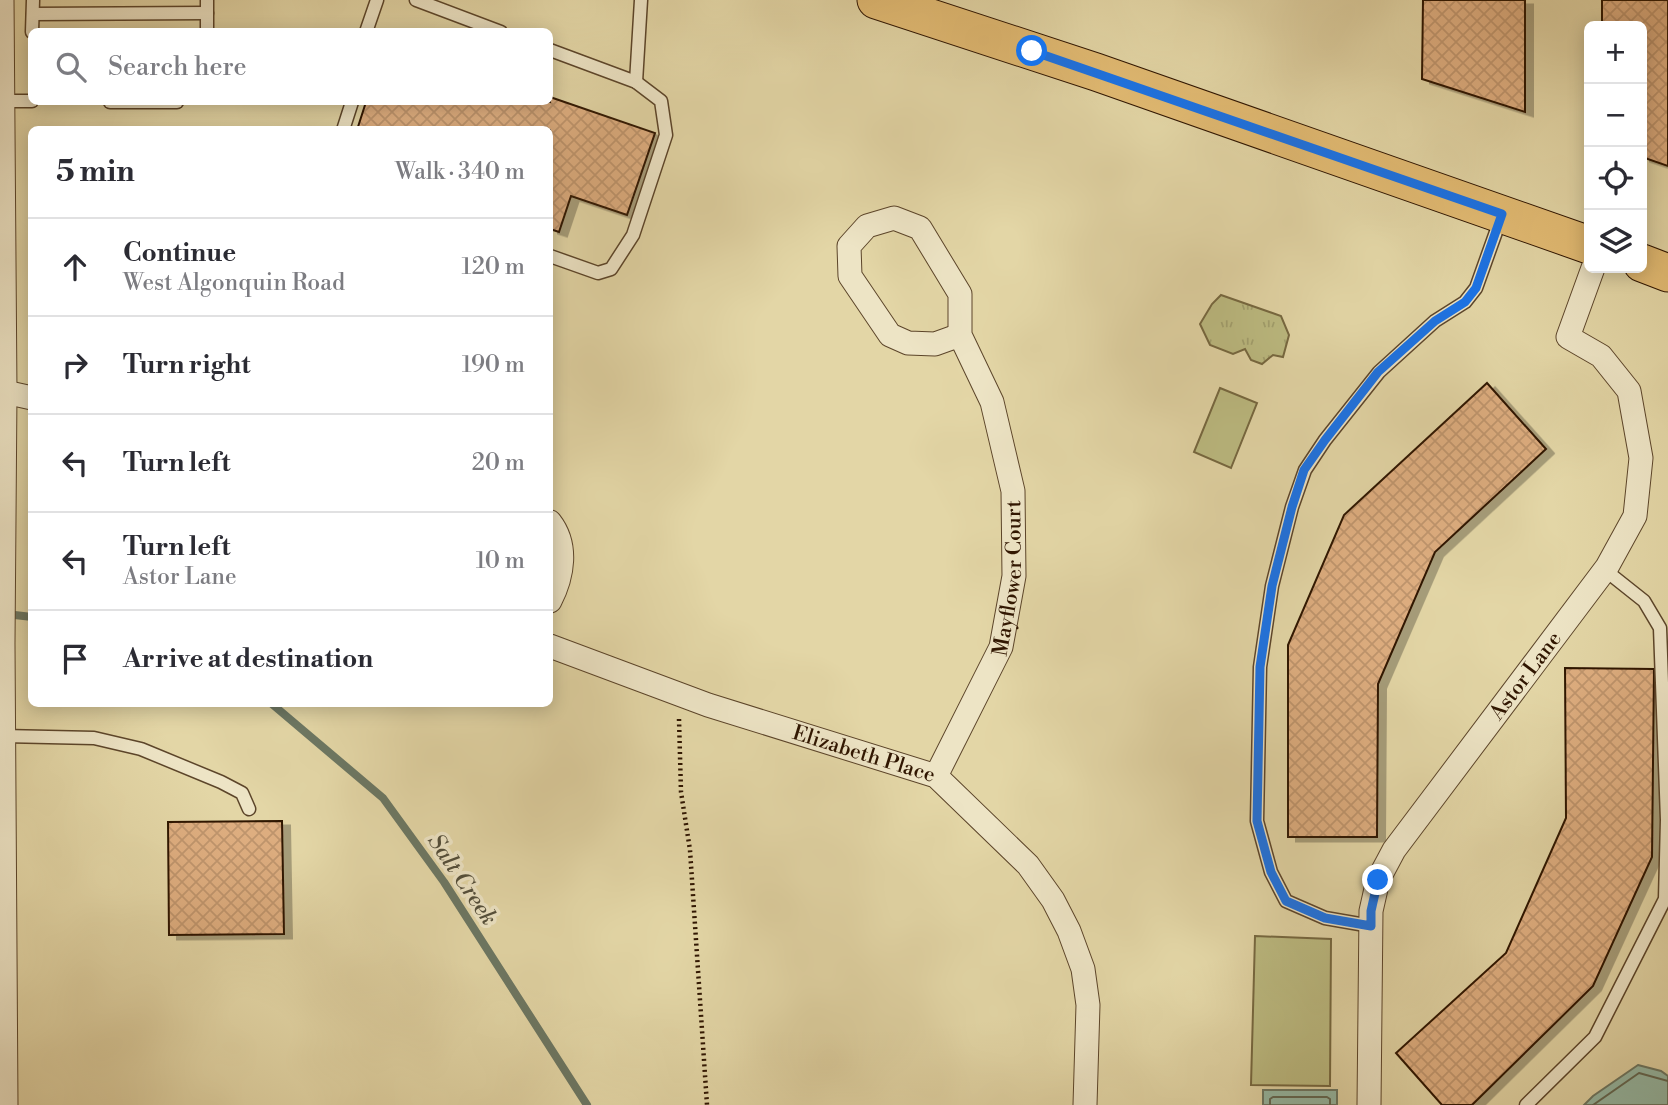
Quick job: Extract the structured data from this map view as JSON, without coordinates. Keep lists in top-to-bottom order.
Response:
{
  "streets": {
    "street": ["Mayflower Court", "Astor Lane", "Elizabeth Place"]
  },
  "crossings": [
    ["Mayflower Court", "Elizabeth Place"]
  ],
  "water": ["Salt Creek"],
  "page": {
    "map_buttons": ["+", "−"],
    "search": "Search here",
    "heading": ["5 min", "Walk · 340 m"],
    "list": [
      ["Continue", "West Algonquin Road", "120 m"],
      ["Turn right", "190 m"],
      ["Turn left", "20 m"],
      ["Turn left", "Astor Lane", "10 m"],
      "Arrive at destination"
    ]
  }
}
